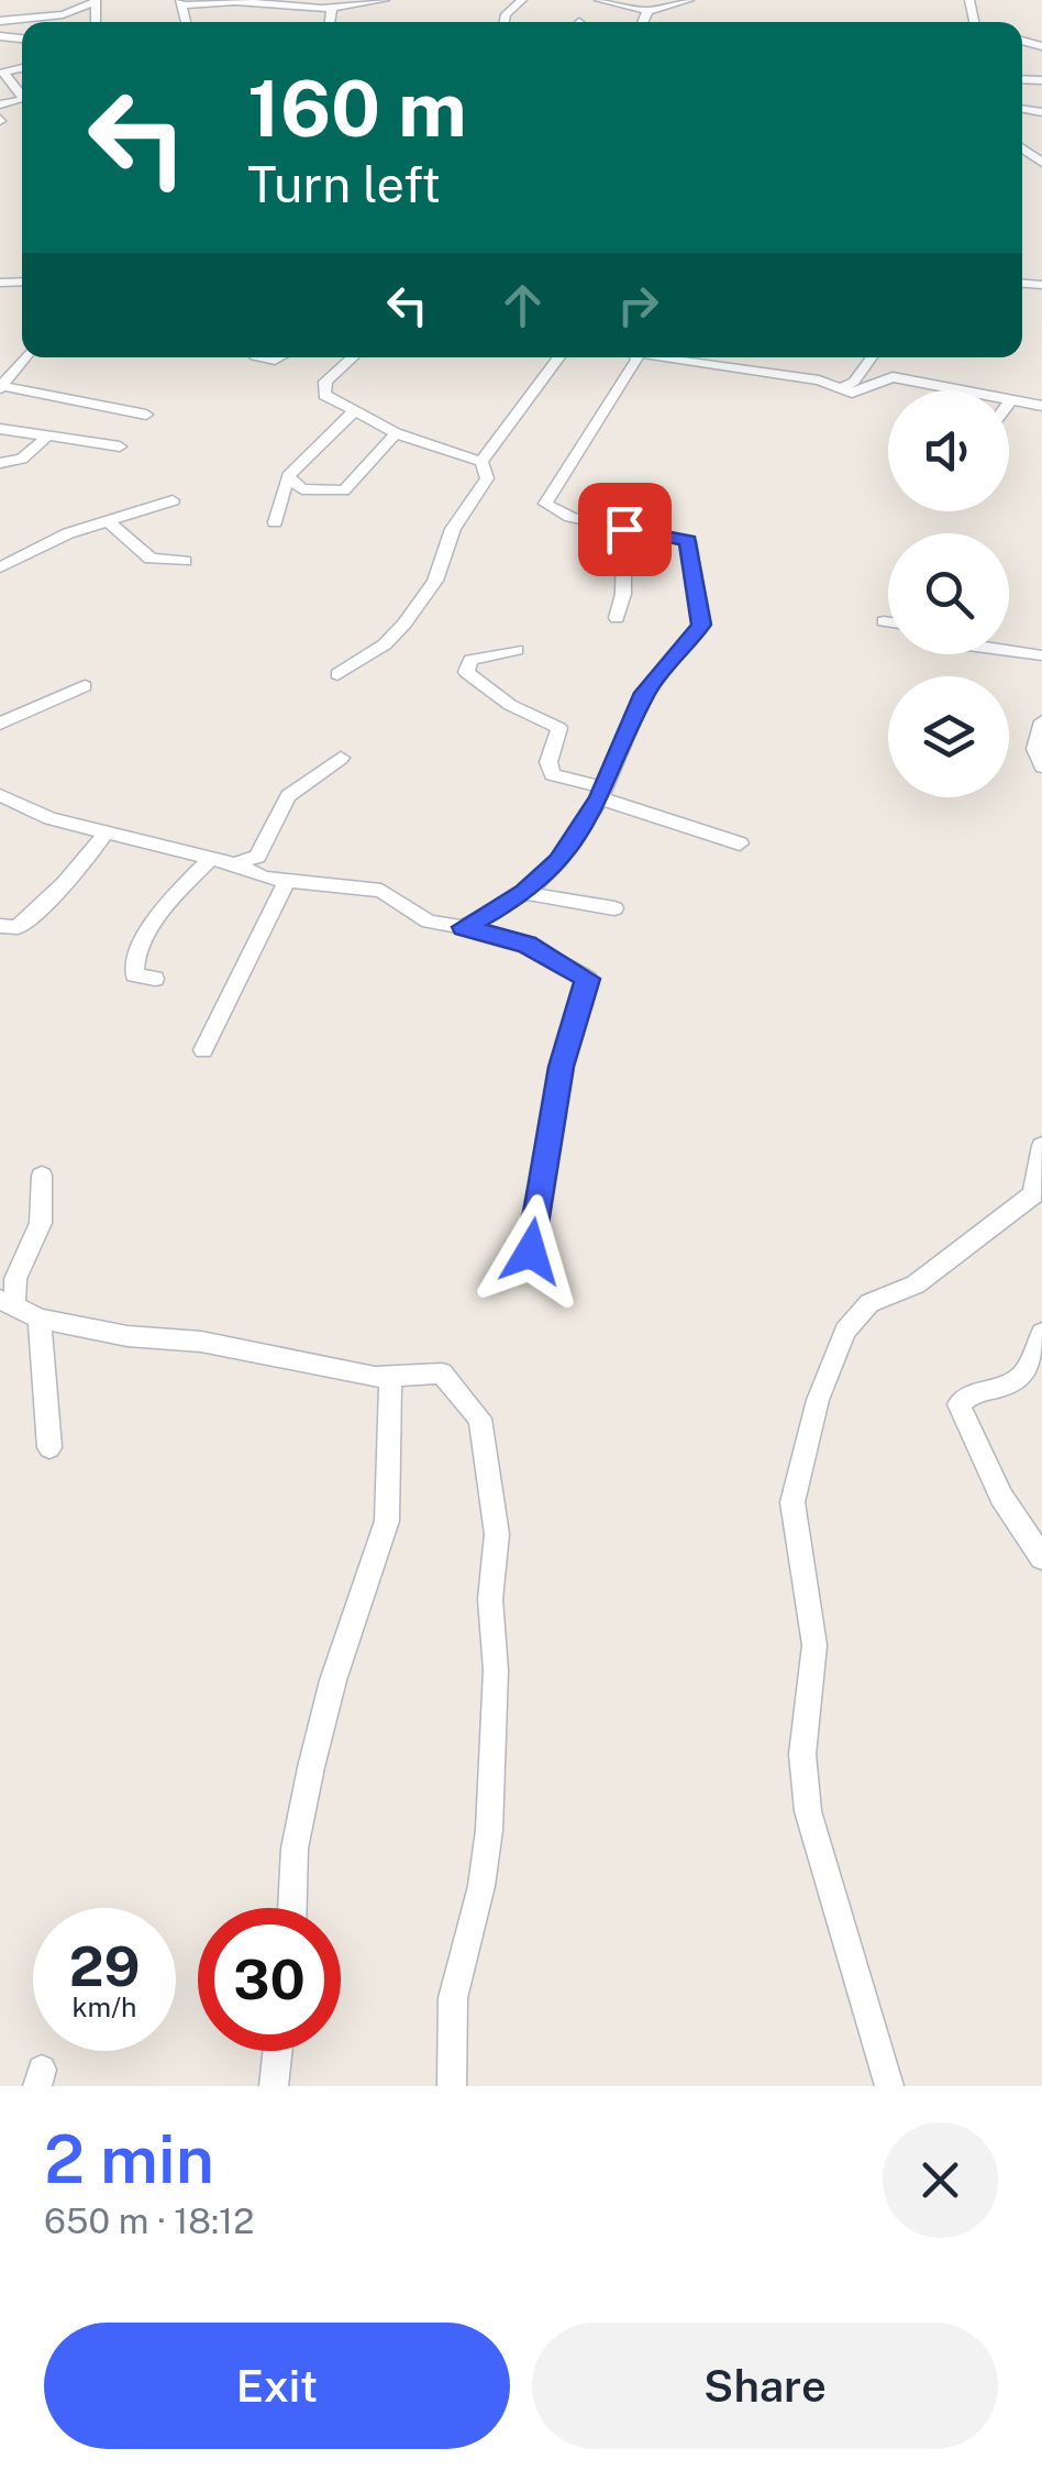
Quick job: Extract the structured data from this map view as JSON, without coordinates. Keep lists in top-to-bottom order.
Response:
{
  "page": {
    "turn": ["160 m", "Turn left"],
    "speed": "29 km/h",
    "limit": "30",
    "heading": ["2 min", "650 m · 18:12"],
    "buttons": ["Exit", "Share"]
  }
}
